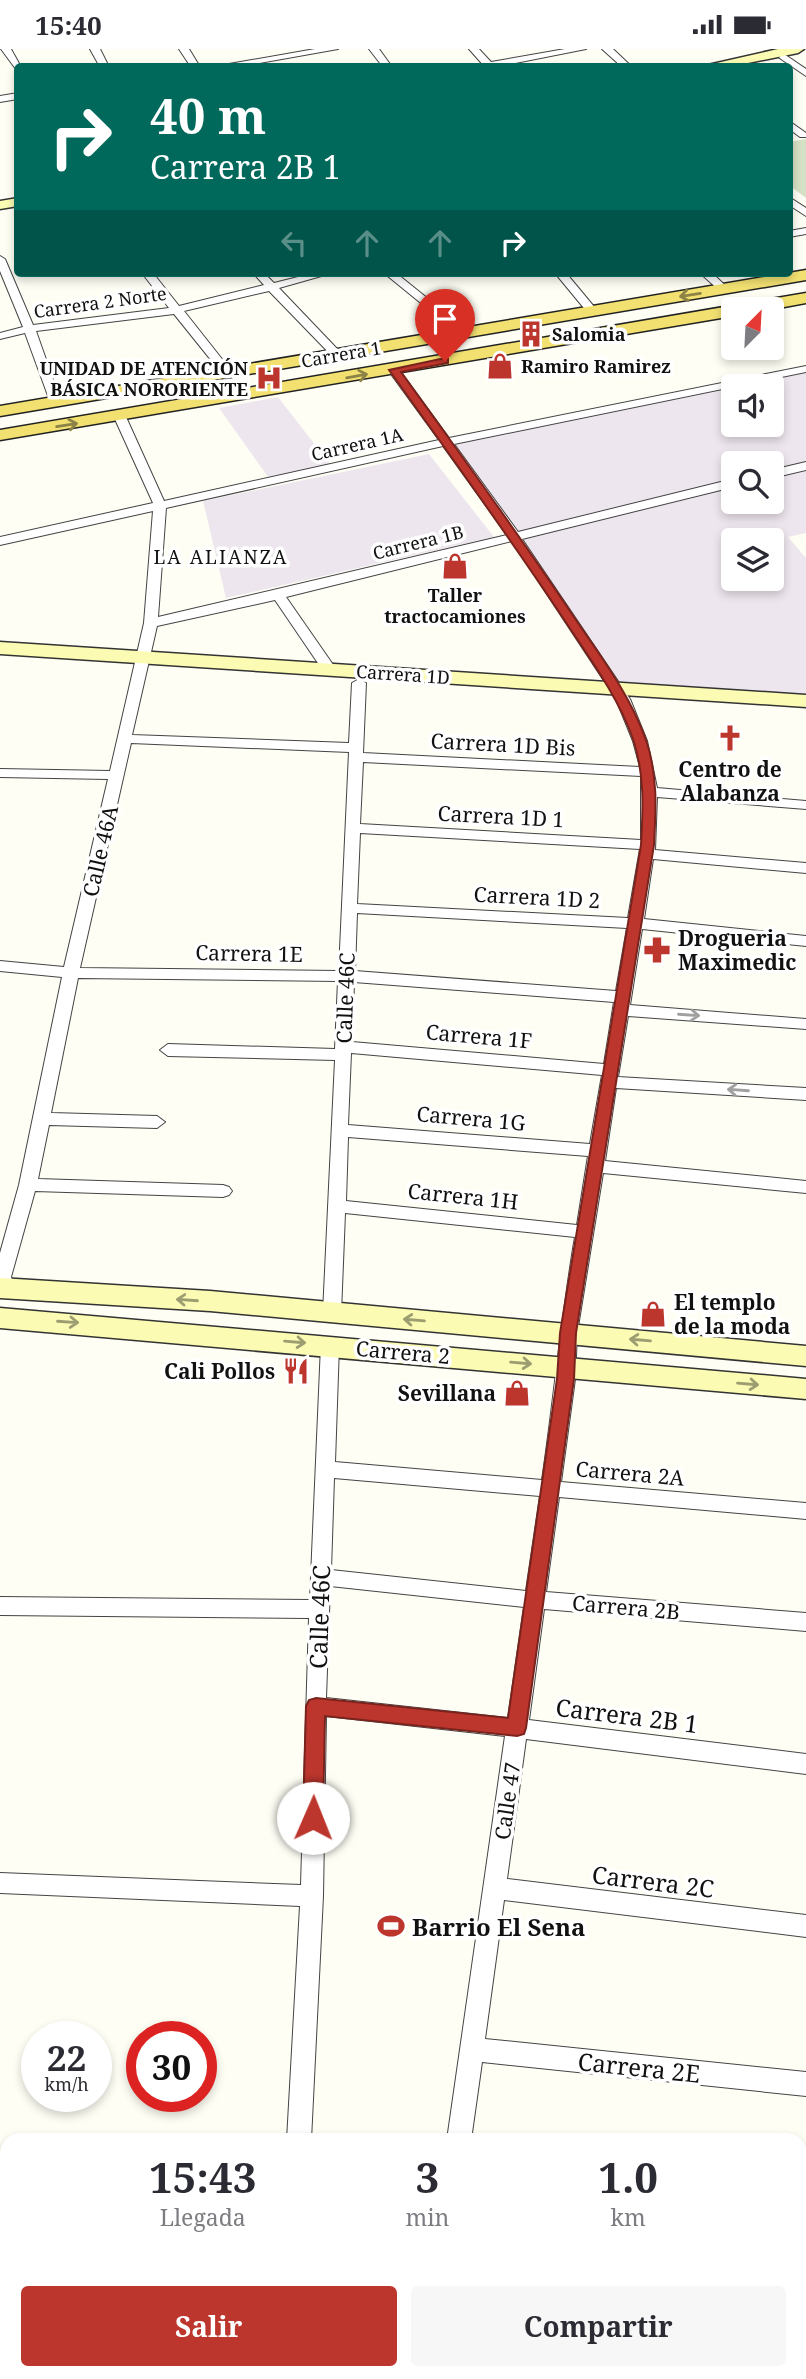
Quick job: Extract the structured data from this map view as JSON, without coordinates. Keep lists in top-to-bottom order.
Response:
{
  "streets": {
    "main road": ["Carrera 1"],
    "street": [
      "Carrera 2 Norte",
      "Carrera 1A",
      "Carrera 1B",
      "Carrera 1D",
      "Carrera 1D Bis",
      "Carrera 1D 1",
      "Calle 46A",
      "Carrera 1D 2",
      "Carrera 1E",
      "Calle 46C",
      "Carrera 1F",
      "Carrera 1G",
      "Carrera 1H",
      "Carrera 2",
      "Carrera 2A",
      "Carrera 2B",
      "Carrera 2B 1",
      "Calle 47",
      "Carrera 2C",
      "Carrera 2E"
    ]
  },
  "crossings": [
    ["Carrera 1", "Calle 46A"],
    ["Carrera 1", "Calle 47"],
    ["Carrera 1A", "Calle 46A"],
    ["Carrera 1A", "Calle 47"],
    ["Carrera 1B", "Calle 46A"],
    ["Carrera 1B", "Calle 47"],
    ["Carrera 1D", "Calle 46A"],
    ["Carrera 1D", "Calle 46C"],
    ["Carrera 1D", "Calle 47"],
    ["Carrera 1D Bis", "Calle 46A"],
    ["Carrera 1D Bis", "Calle 46C"],
    ["Carrera 1D Bis", "Calle 47"],
    ["Carrera 1D 1", "Calle 46C"],
    ["Carrera 1D 1", "Calle 47"],
    ["Calle 46A", "Carrera 1E"],
    ["Calle 46A", "Carrera 2"],
    ["Carrera 1D 2", "Calle 46C"],
    ["Carrera 1D 2", "Calle 47"],
    ["Carrera 1E", "Calle 46C"],
    ["Carrera 1E", "Calle 47"],
    ["Calle 46C", "Carrera 1F"],
    ["Calle 46C", "Carrera 1G"],
    ["Calle 46C", "Carrera 1H"],
    ["Calle 46C", "Carrera 2"],
    ["Calle 46C", "Carrera 2A"],
    ["Calle 46C", "Carrera 2B"],
    ["Calle 46C", "Carrera 2B 1"],
    ["Carrera 1F", "Calle 47"],
    ["Carrera 1G", "Calle 47"],
    ["Carrera 1H", "Calle 47"],
    ["Carrera 2", "Calle 47"],
    ["Carrera 2A", "Calle 47"],
    ["Carrera 2B", "Calle 47"],
    ["Carrera 2B 1", "Calle 47"],
    ["Calle 47", "Carrera 2C"],
    ["Calle 47", "Carrera 2E"]
  ],
  "districts": ["LA ALIANZA"],
  "places": {
    "building": ["Salomia"],
    "shop": [
      "Ramiro Ramirez",
      "Taller tractocamiones",
      "El templo de la moda",
      "Sevillana"
    ],
    "hospital": ["UNIDAD DE ATENCIÓN BÁSICA NORORIENTE"],
    "church": ["Centro de Alabanza"],
    "pharmacy": ["Drogueria Maximedic"],
    "restaurant": ["Cali Pollos"],
    "sports": ["Barrio El Sena"]
  },
  "north": "top right",
  "page": {
    "status": "15:40",
    "turn": ["40 m", "Carrera 2B 1"],
    "speed": "22 km/h",
    "limit": "30",
    "eta": [
      "15:43",
      "Llegada",
      "3",
      "min",
      "1.0",
      "km"
    ],
    "buttons": ["Salir", "Compartir"]
  }
}
